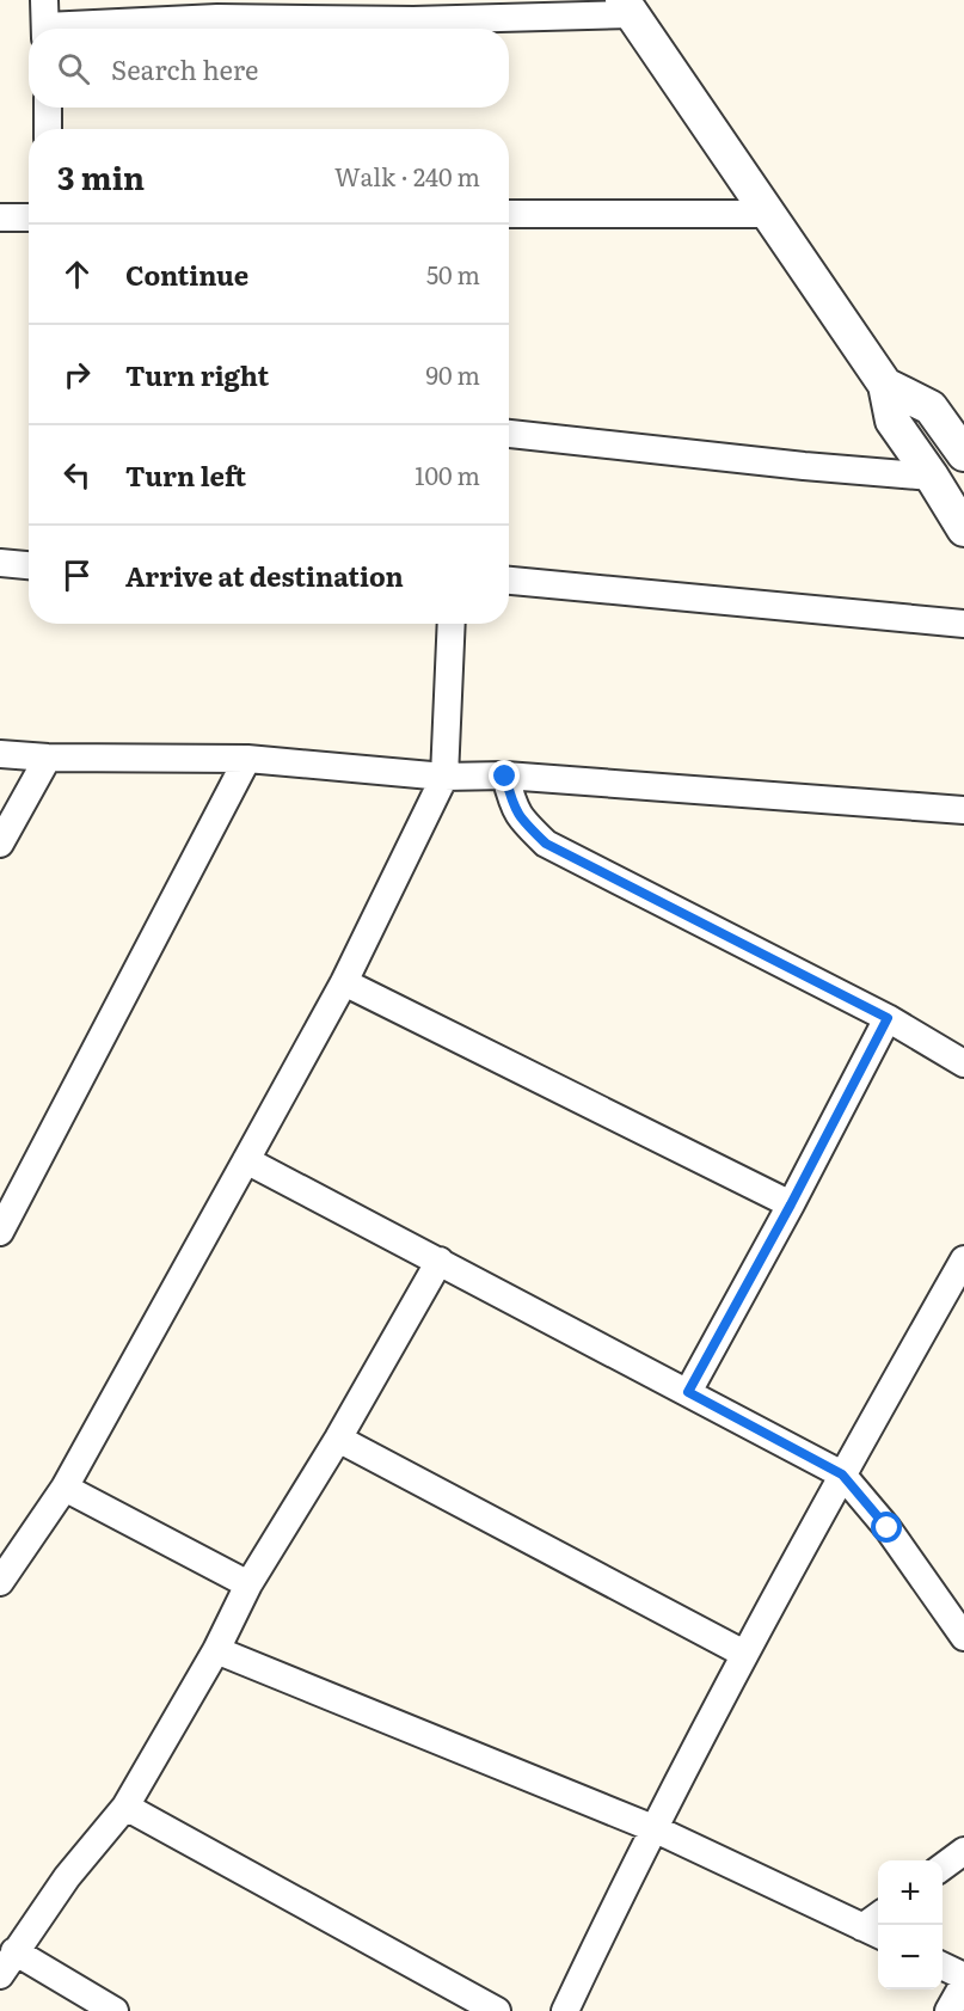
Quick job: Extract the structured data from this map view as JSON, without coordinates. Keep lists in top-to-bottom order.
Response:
{
  "page": {
    "search": "Search here",
    "heading": ["3 min", "Walk · 240 m"],
    "list": [
      ["Continue", "50 m"],
      ["Turn right", "90 m"],
      ["Turn left", "100 m"],
      "Arrive at destination"
    ],
    "map_buttons": ["+", "−"]
  }
}
